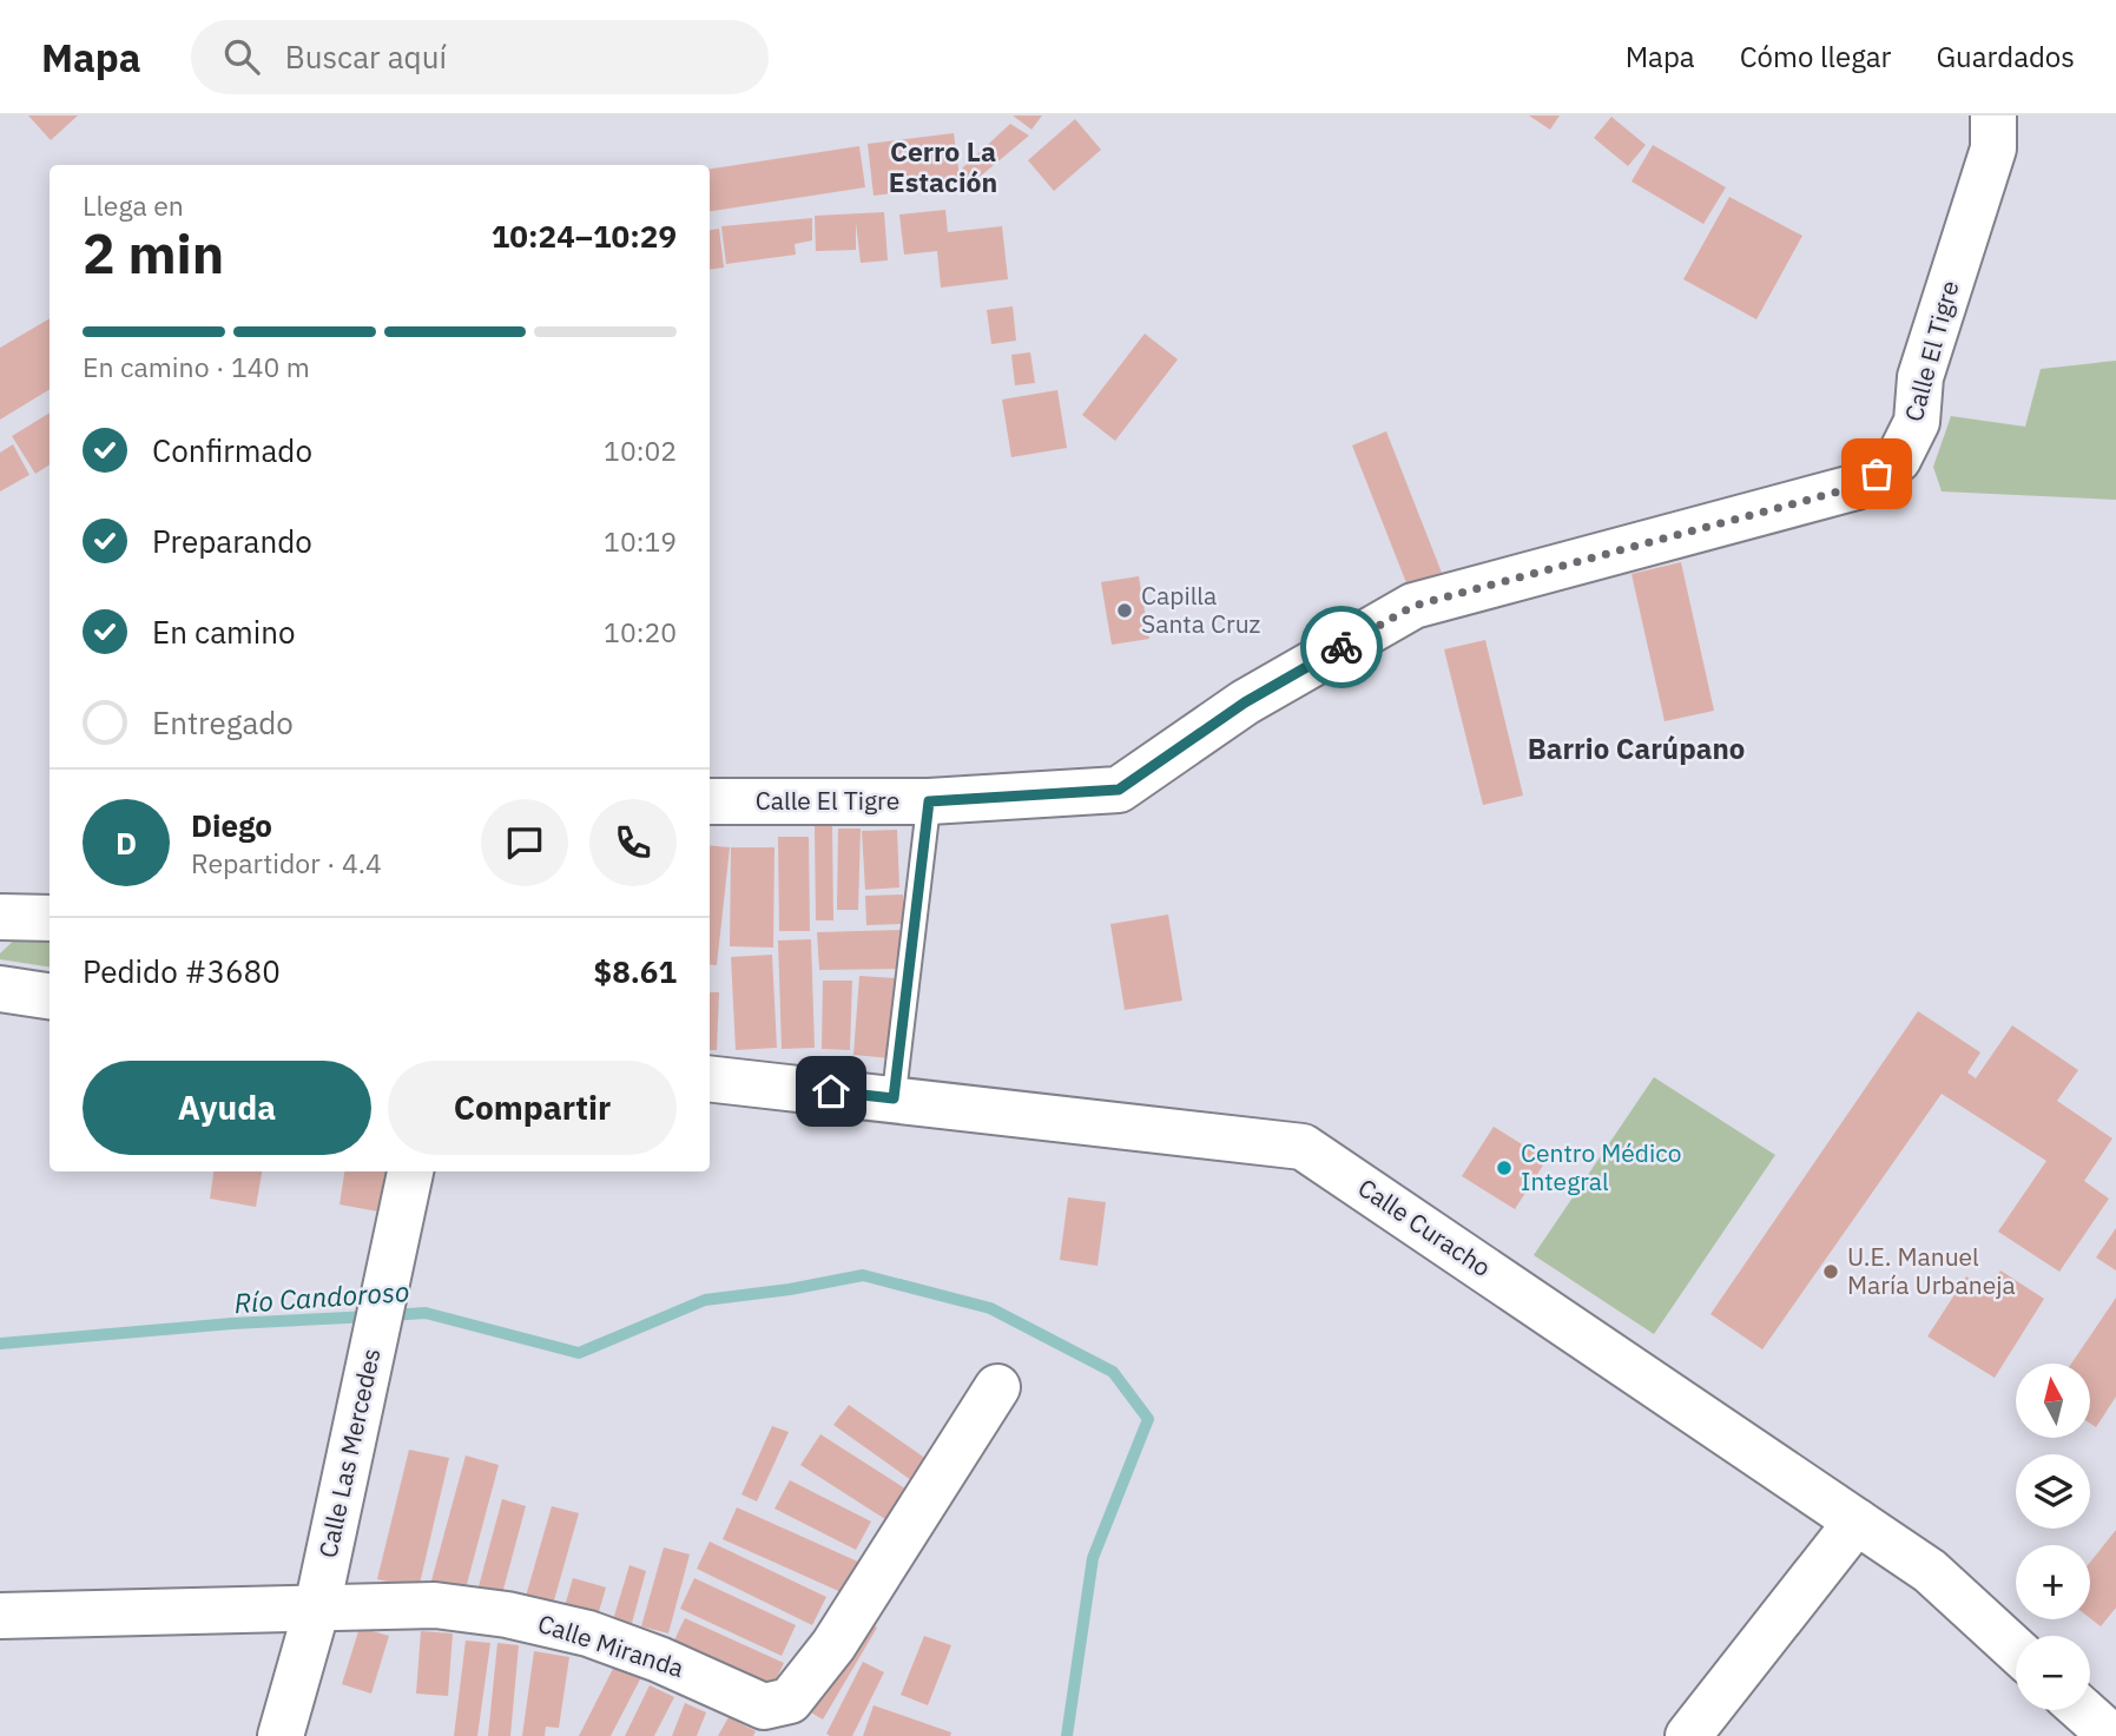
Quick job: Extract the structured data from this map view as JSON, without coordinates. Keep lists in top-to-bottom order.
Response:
{
  "streets": {
    "street": [
      "Calle El Tigre",
      "Calle Curacho",
      "Calle Las Mercedes",
      "Calle Miranda"
    ]
  },
  "crossings": [
    ["Calle Las Mercedes", "Calle Miranda"]
  ],
  "districts": ["Cerro La Estación", "Barrio Carúpano"],
  "water": ["Río Candoroso"],
  "places": ["Capilla Santa Cruz", "Centro Médico Integral", "U.E. Manuel María Urbaneja"],
  "north": "top",
  "page": {
    "header": "Mapa",
    "search": "Buscar aquí",
    "nav": ["Mapa", "Cómo llegar", "Guardados"],
    "heading": ["2 min", "Llega en", "10:24–10:29"],
    "panel": [
      "Diego",
      "Repartidor · 4.4",
      "Pedido #3680",
      "$8.61"
    ],
    "bar": "En camino · 140 m",
    "list": [
      ["Confirmado", "10:02"],
      ["Preparando", "10:19"],
      ["En camino", "10:20"],
      "Entregado"
    ],
    "round": "D",
    "buttons": ["Ayuda", "Compartir"],
    "map_buttons": ["+", "−"]
  }
}
